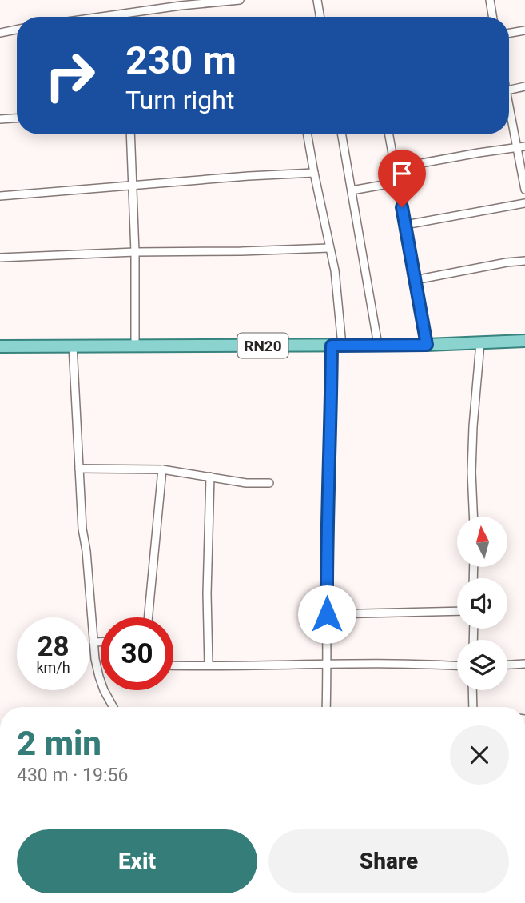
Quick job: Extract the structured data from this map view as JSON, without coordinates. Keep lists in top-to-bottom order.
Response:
{
  "streets": {
    "main road": ["RN20"]
  },
  "north": "top",
  "page": {
    "turn": ["230 m", "Turn right"],
    "speed": "28 km/h",
    "limit": "30",
    "heading": ["2 min", "430 m · 19:56"],
    "buttons": ["Exit", "Share"]
  }
}
